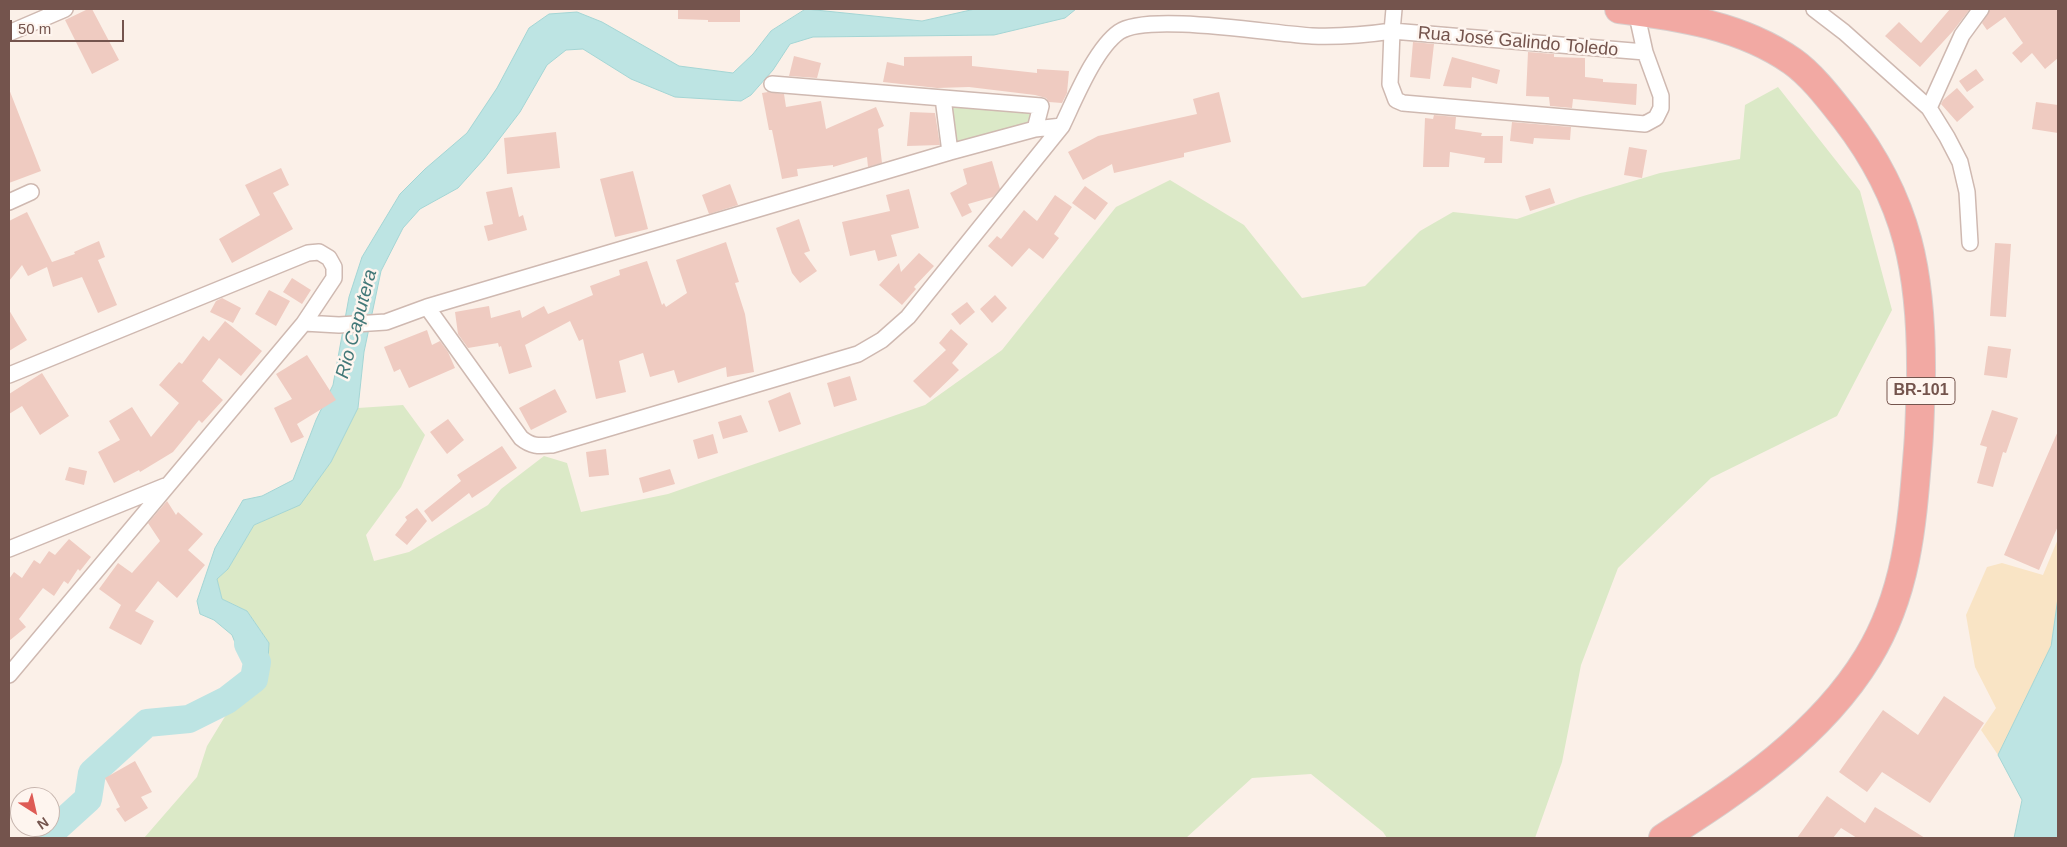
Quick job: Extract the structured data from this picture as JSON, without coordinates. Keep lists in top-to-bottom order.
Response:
{
  "streets": {
    "highway": ["BR-101"],
    "street": ["Rua José Galindo Toledo"]
  },
  "water": ["Rio Caputera"],
  "scale_bar": "50 m",
  "north": "bottom right"
}
